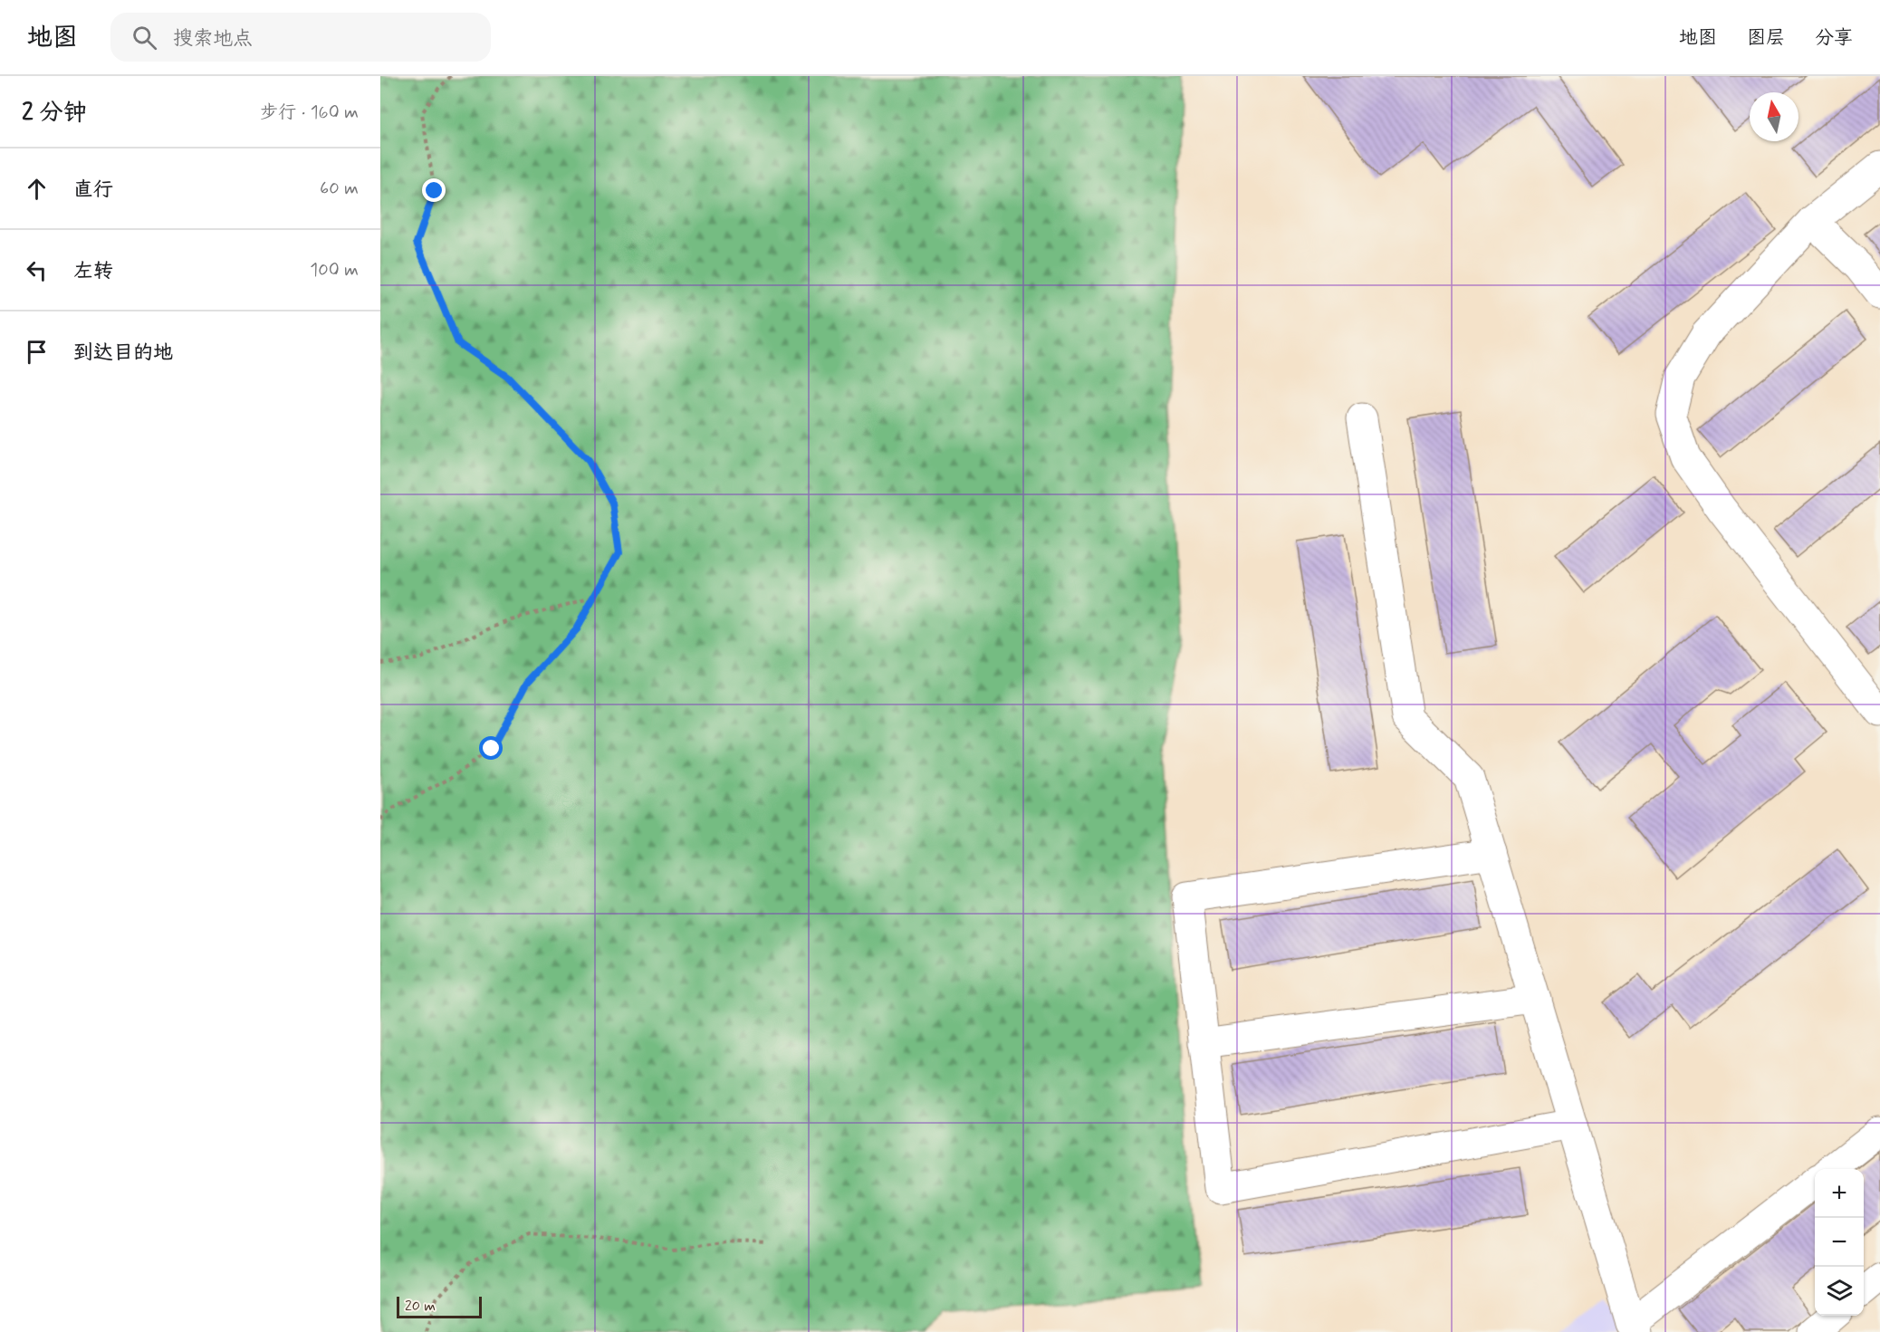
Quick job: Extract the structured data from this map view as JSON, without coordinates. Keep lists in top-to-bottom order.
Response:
{
  "scale_bar": "20 m",
  "north": "top",
  "page": {
    "header": "地图",
    "search": "搜索地点",
    "nav": ["地图", "图层", "分享"],
    "heading": ["2 分钟", "步行 · 160 m"],
    "list": [
      ["直行", "60 m"],
      ["左转", "100 m"],
      "到达目的地"
    ],
    "map_buttons": ["+", "−"],
    "scale": "20 m"
  }
}
